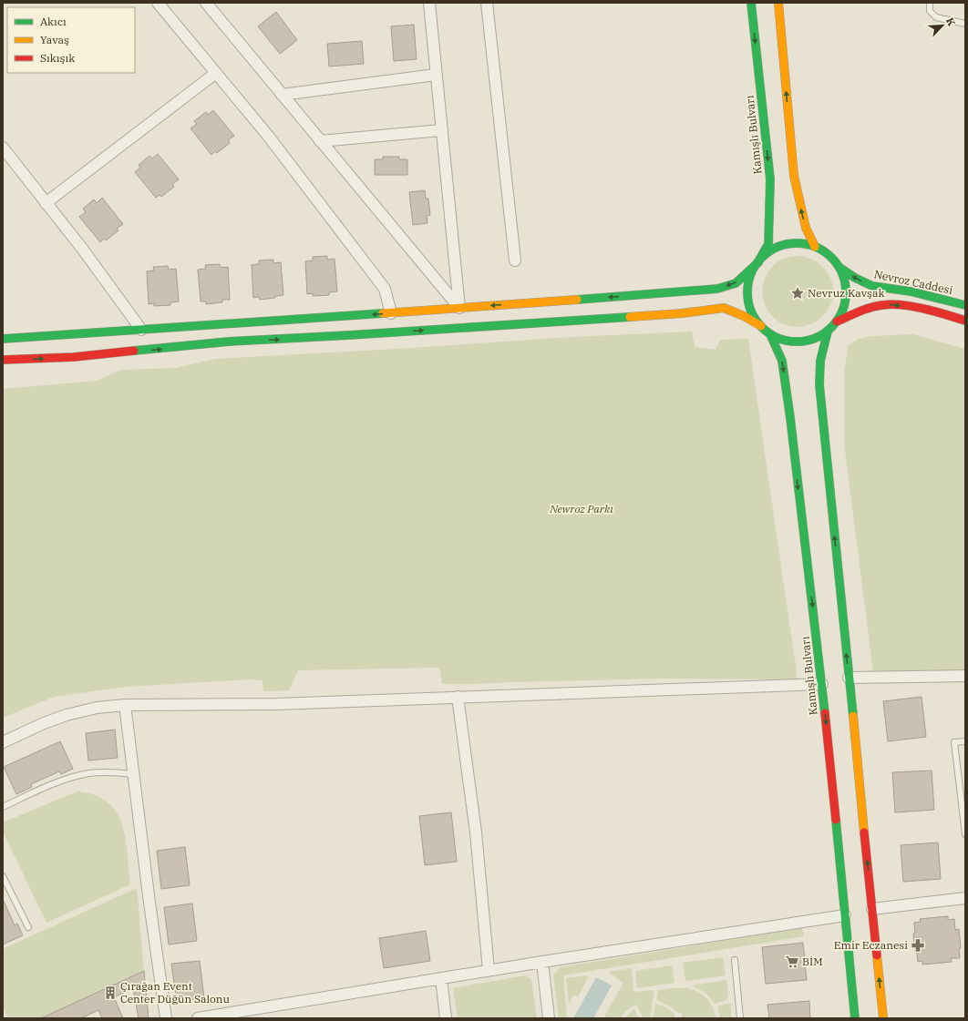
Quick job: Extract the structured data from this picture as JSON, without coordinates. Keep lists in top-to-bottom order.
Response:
{
  "streets": {
    "main road": ["Kamışlı Bulvarı", "Nevroz Caddesi"]
  },
  "crossings": [
    ["Kamışlı Bulvarı", "Nevroz Caddesi"]
  ],
  "parks": ["Newroz Parkı"],
  "places": {
    "place": ["Nevruz Kavşak"],
    "pharmacy": ["Emir Eczanesi"],
    "supermarket": ["BİM"],
    "building": ["Çırağan Event Center Düğün Salonu"]
  },
  "legend": ["Akıcı", "Yavaş", "Sıkışık"],
  "north": "top right"
}
